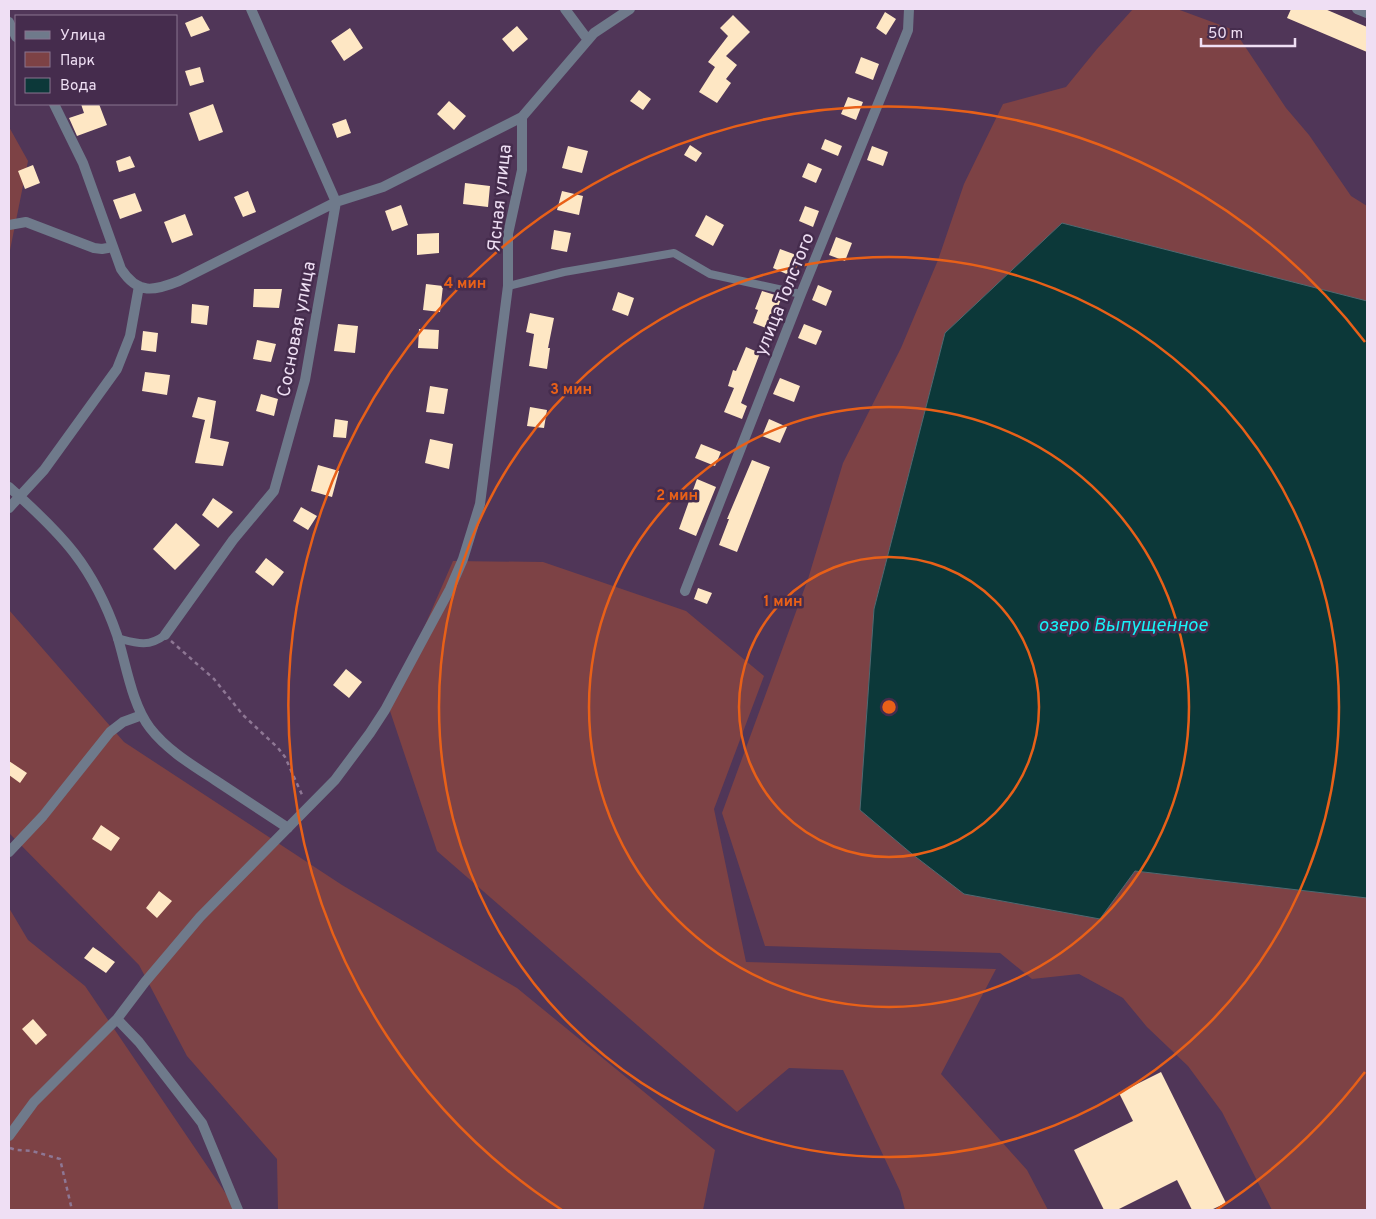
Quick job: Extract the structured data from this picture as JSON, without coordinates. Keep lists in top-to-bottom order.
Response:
{
  "streets": {
    "street": ["Ясная улица", "улица Толстого", "Сосновая улица"]
  },
  "water": ["озеро Выпущенное"],
  "legend": ["Улица", "Парк", "Вода"],
  "scale_bar": "50 m",
  "rings": [
    "4 мин",
    "3 мин",
    "2 мин",
    "1 мин"
  ]
}
